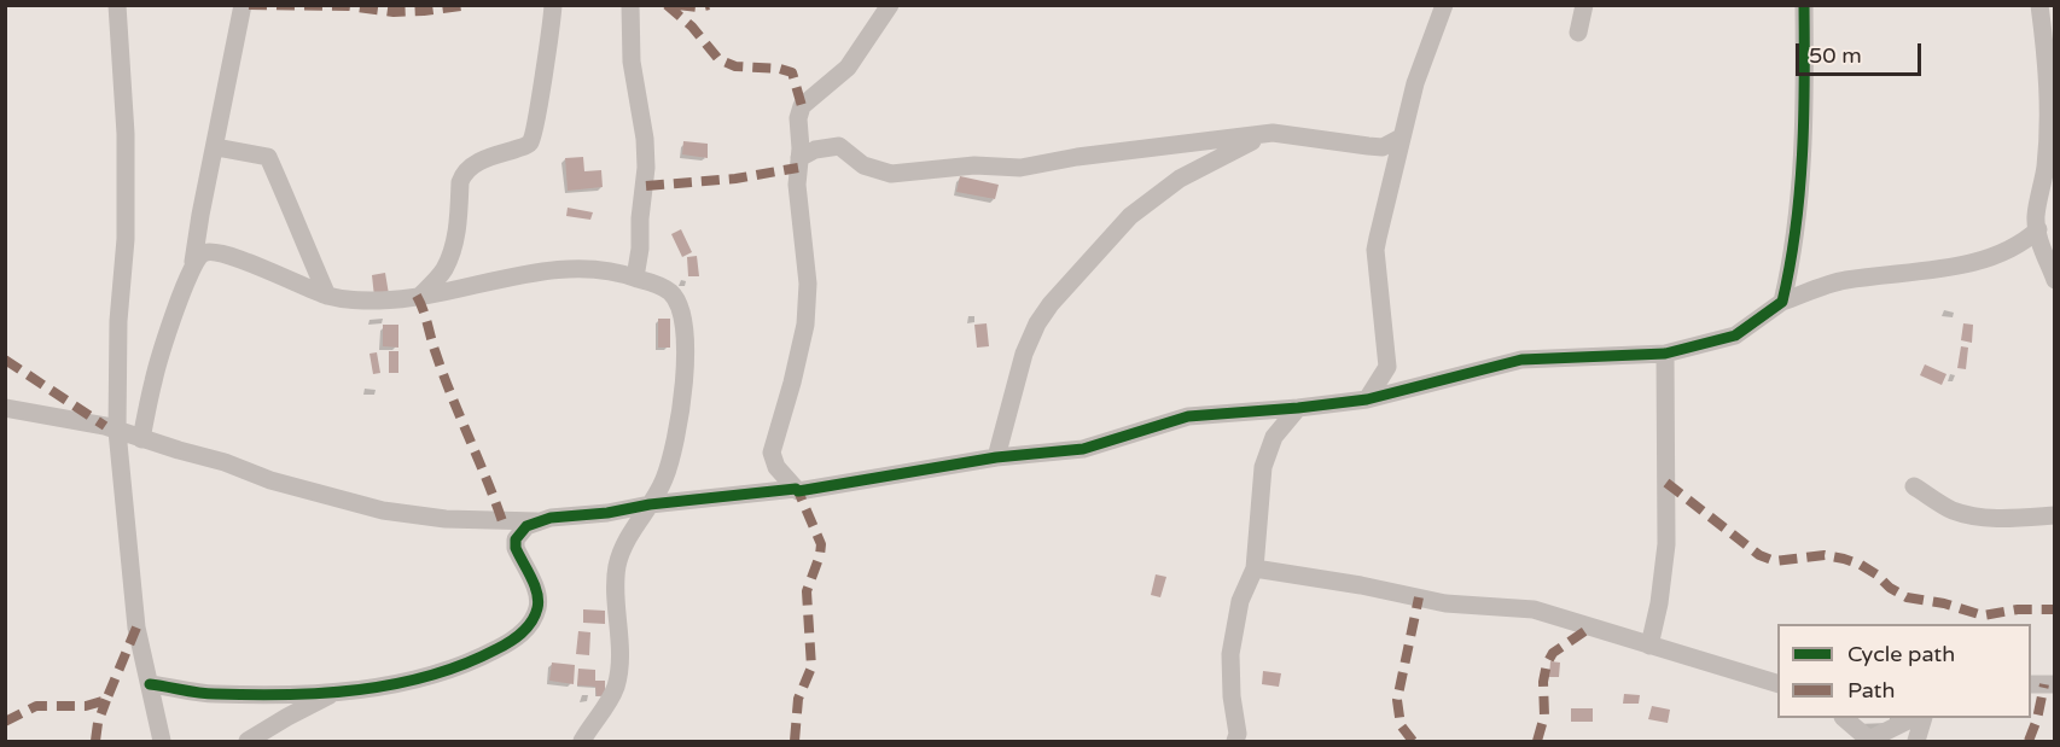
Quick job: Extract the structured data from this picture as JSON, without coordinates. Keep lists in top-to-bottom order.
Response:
{
  "legend": ["Cycle path", "Path"],
  "scale_bar": "50 m"
}
